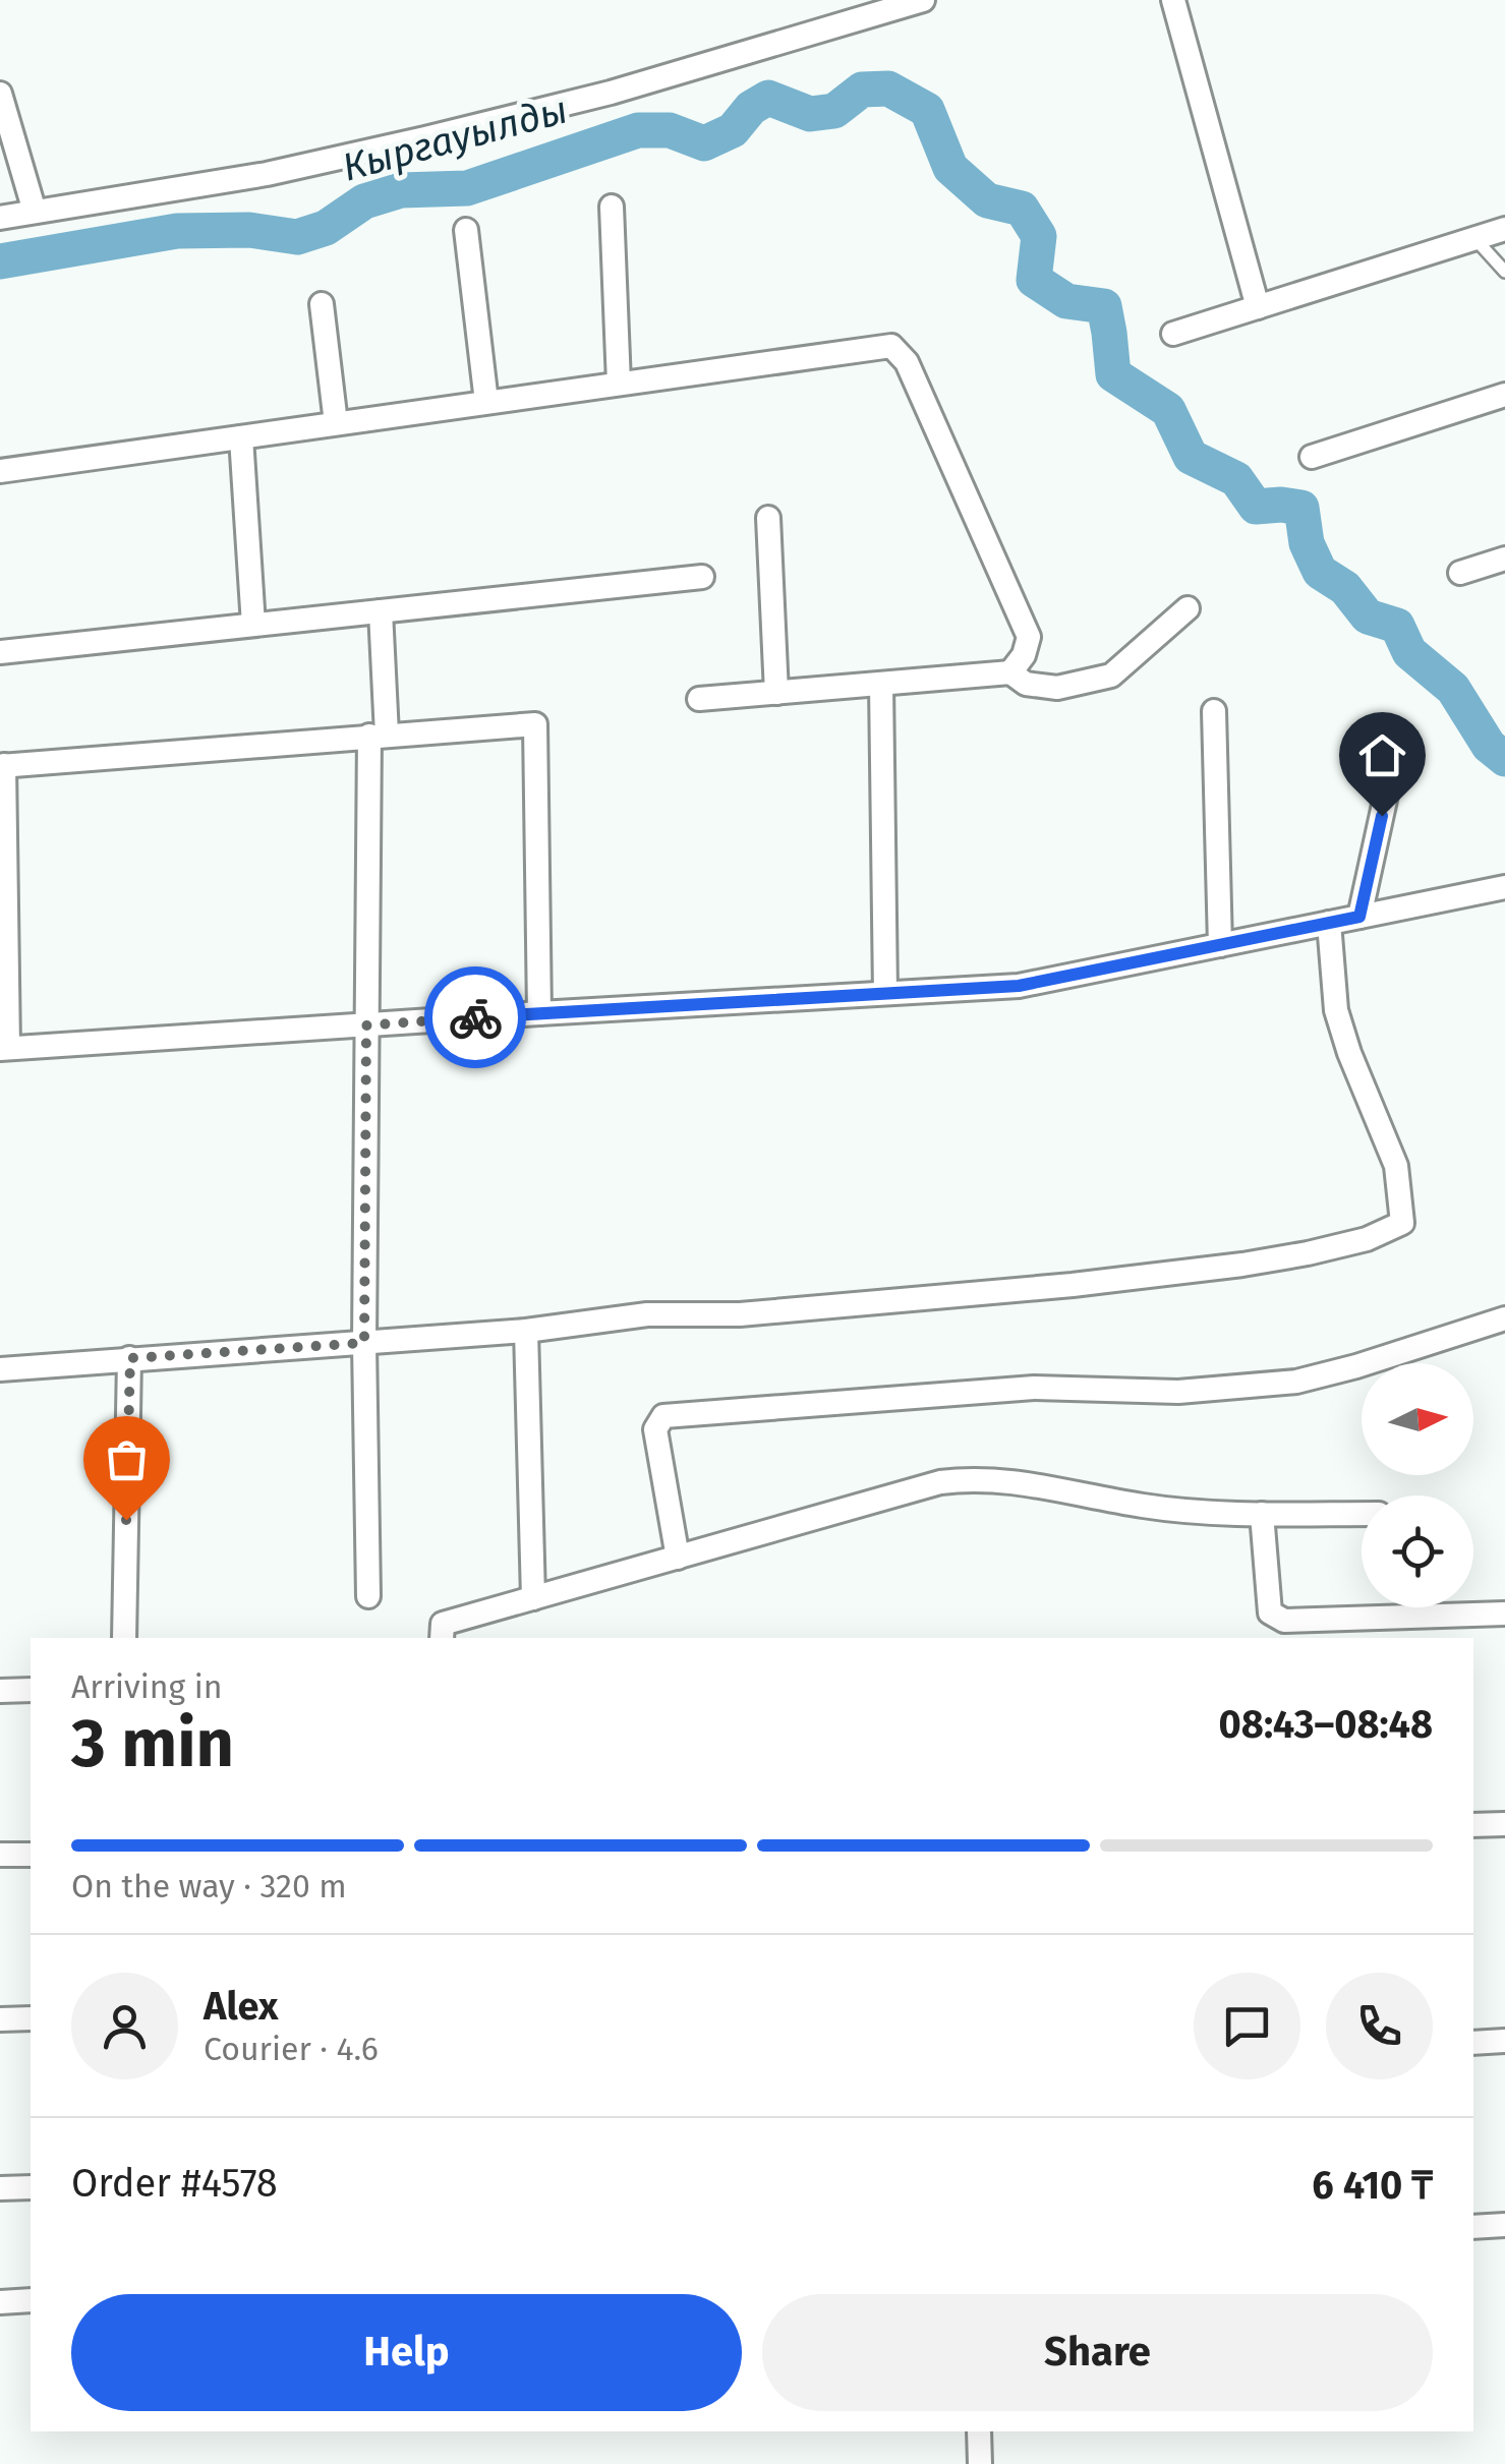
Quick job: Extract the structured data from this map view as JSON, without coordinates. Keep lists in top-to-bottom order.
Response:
{
  "water": ["Кыргауылды"],
  "north": "right",
  "page": {
    "heading": ["3 min", "Arriving in", "08:43–08:48"],
    "panel": [
      "Alex",
      "Courier · 4.6",
      "Order #4578",
      "6 410 ₸"
    ],
    "bar": "On the way · 320 m",
    "buttons": ["Help", "Share"]
  }
}
